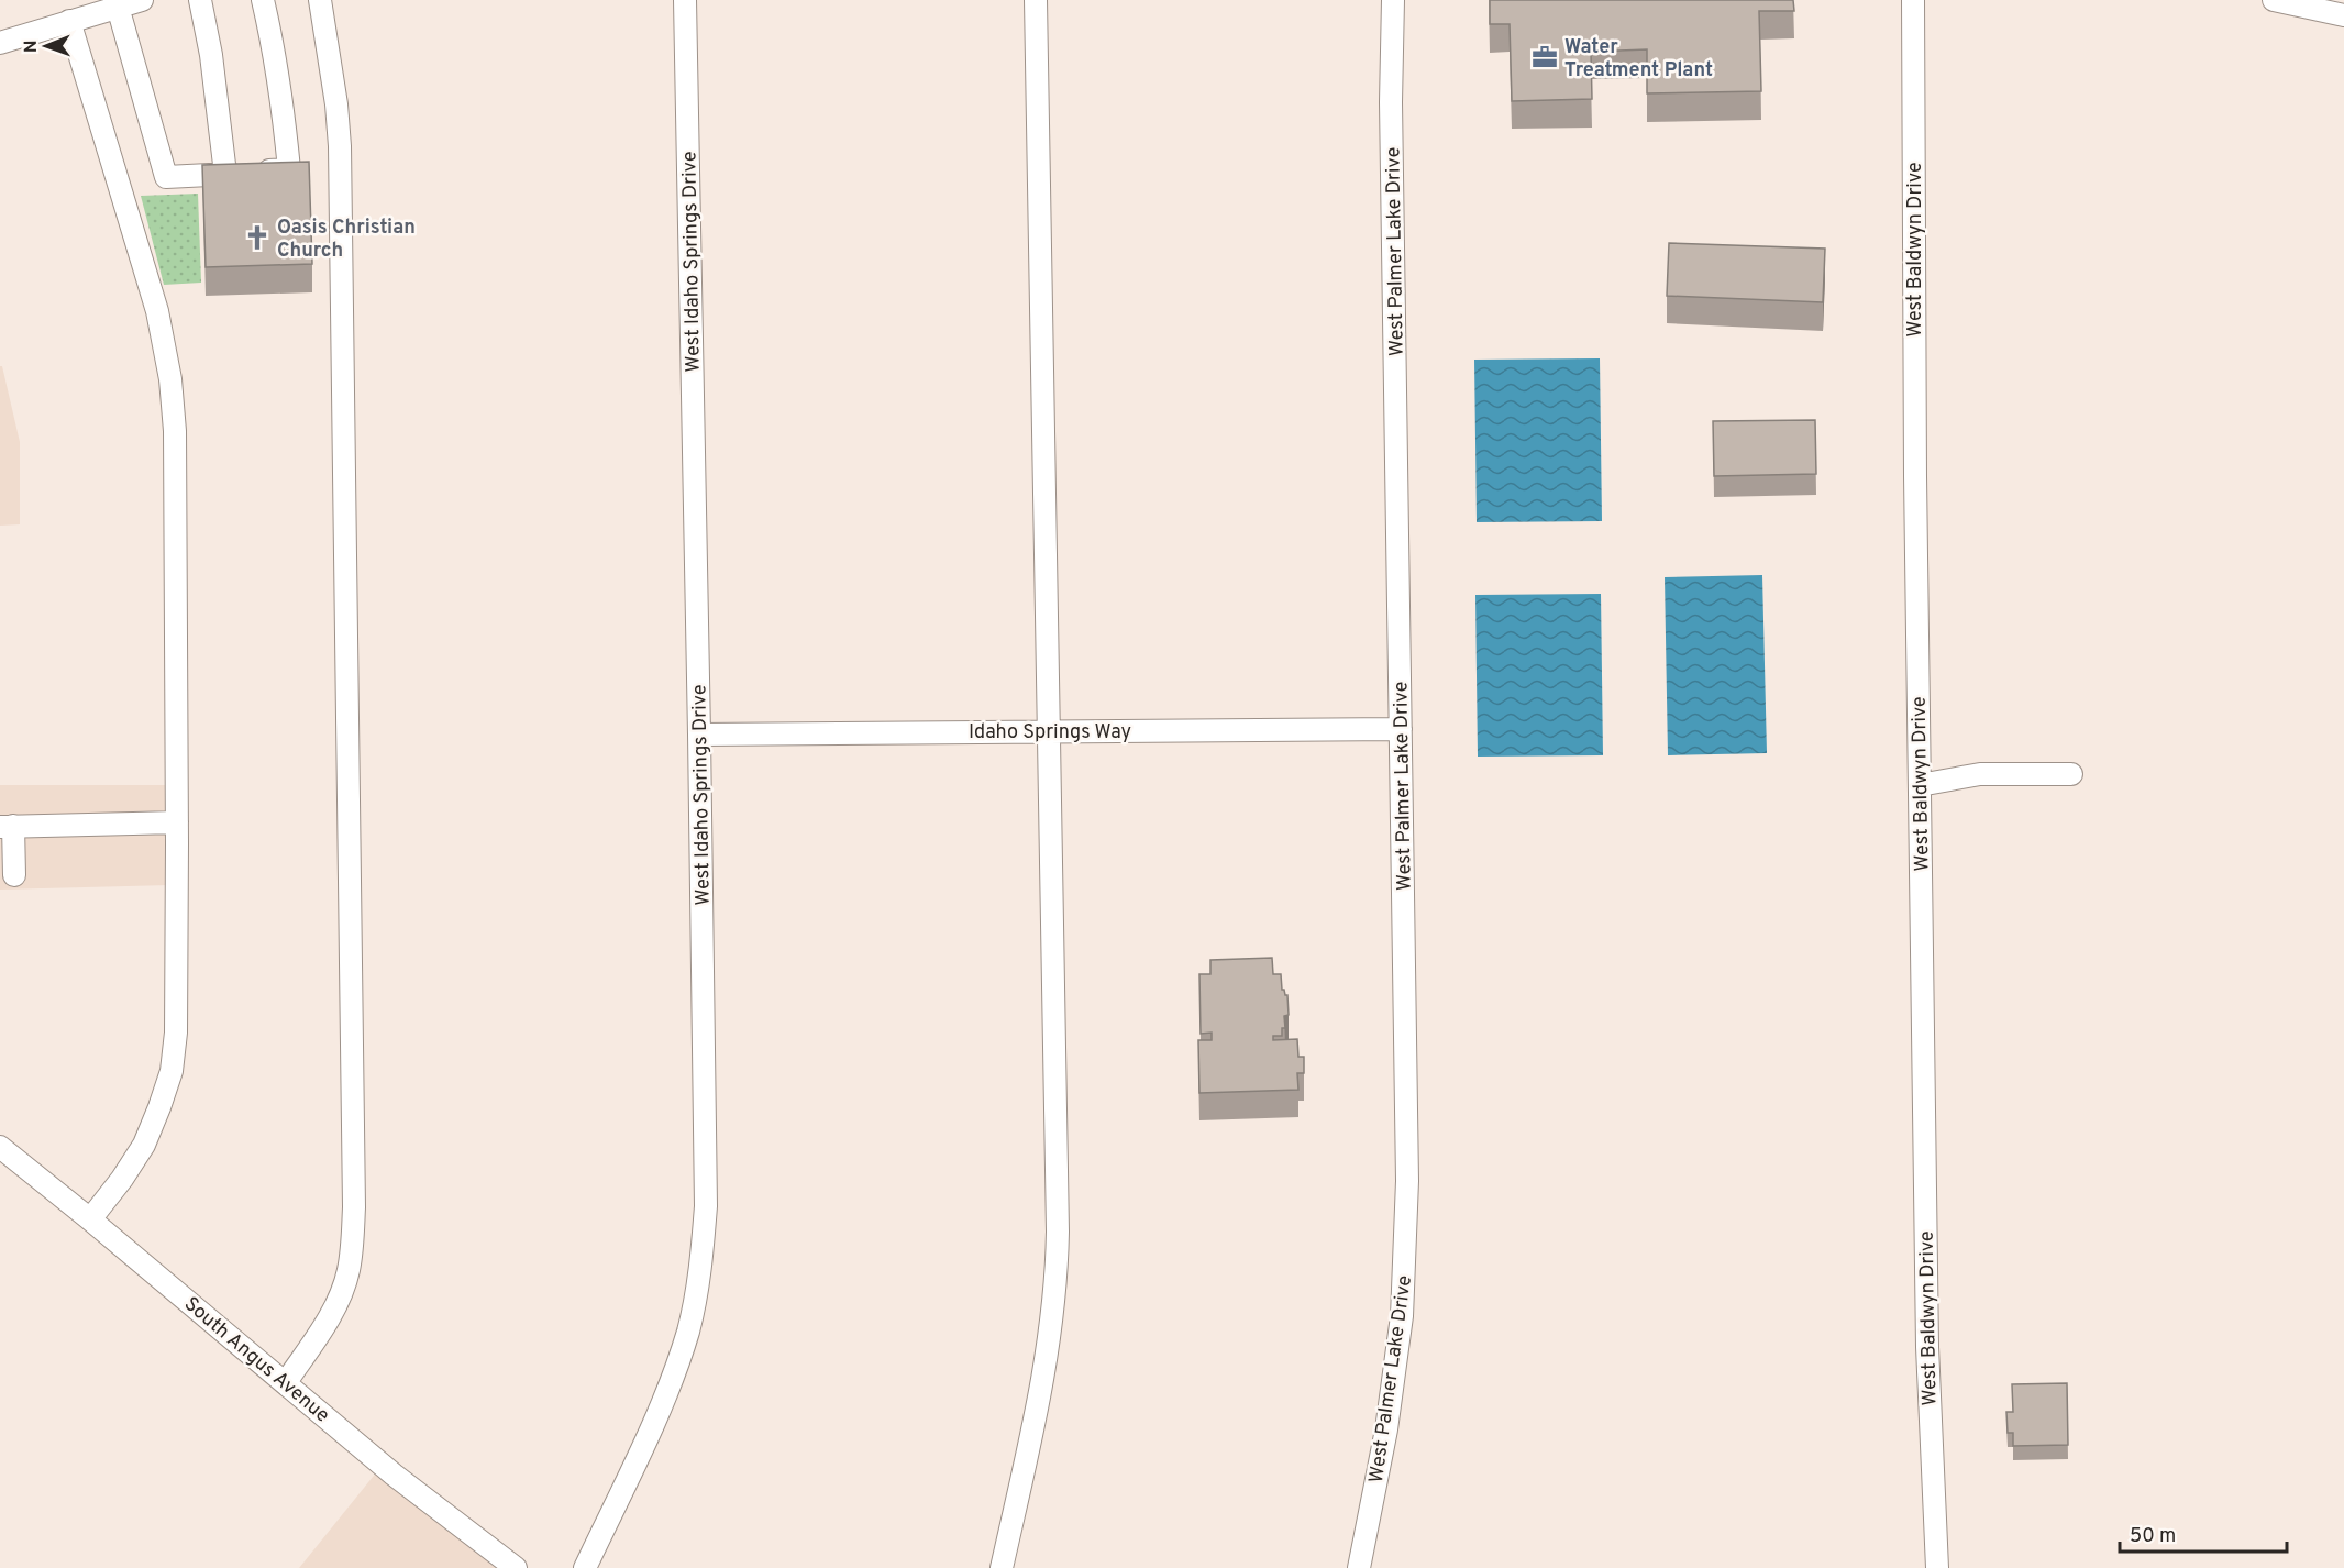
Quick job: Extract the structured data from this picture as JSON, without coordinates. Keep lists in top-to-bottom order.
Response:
{
  "streets": {
    "street": [
      "West Baldwyn Drive",
      "West Palmer Lake Drive",
      "West Idaho Springs Drive",
      "Idaho Springs Way",
      "South Angus Avenue"
    ]
  },
  "crossings": [
    ["West Palmer Lake Drive", "Idaho Springs Way"],
    ["West Idaho Springs Drive", "Idaho Springs Way"]
  ],
  "places": {
    "office": ["Water Treatment Plant"],
    "church": ["Oasis Christian Church"]
  },
  "scale_bar": "50 m",
  "north": "left"
}
